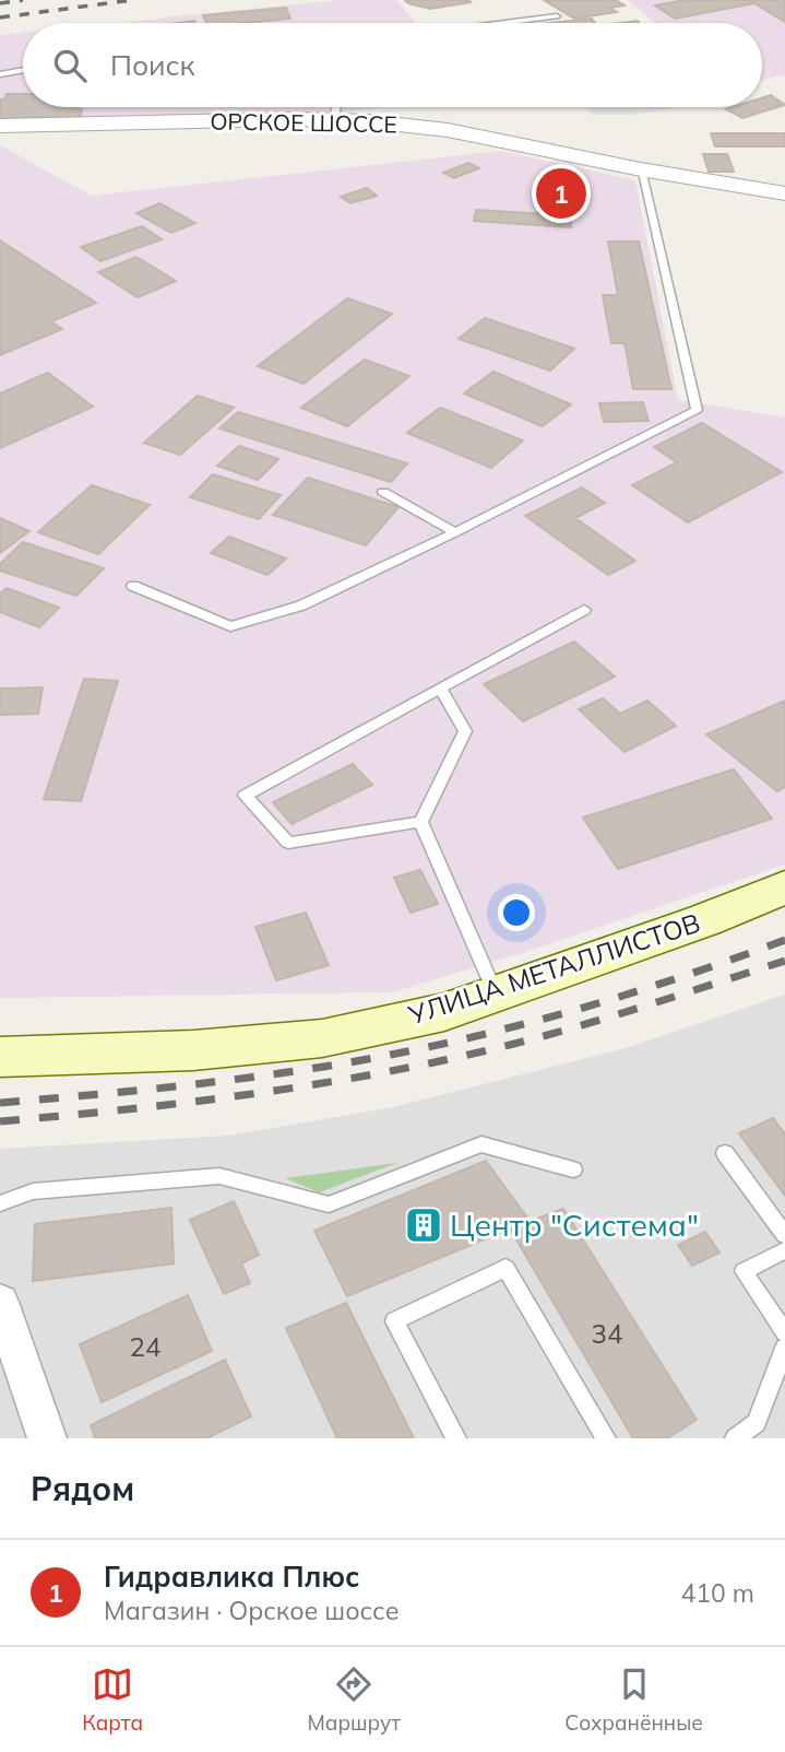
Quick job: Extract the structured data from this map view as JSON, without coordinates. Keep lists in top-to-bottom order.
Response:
{
  "streets": {
    "main road": ["УЛИЦА МЕТАЛЛИСТОВ"],
    "street": ["ОРСКОЕ ШОССЕ"]
  },
  "places": {
    "building": ["Центр \"Система\""]
  },
  "house_numbers": ["34", "24"],
  "page": {
    "search": "Поиск",
    "pins": "1",
    "heading": "Рядом",
    "list": [
      {
        "mark": "1",
        "name": "Гидравлика Плюс",
        "note": "Магазин · Орское шоссе",
        "value": "410 m"
      }
    ],
    "nav": ["Карта", "Маршрут", "Сохранённые"]
  }
}
